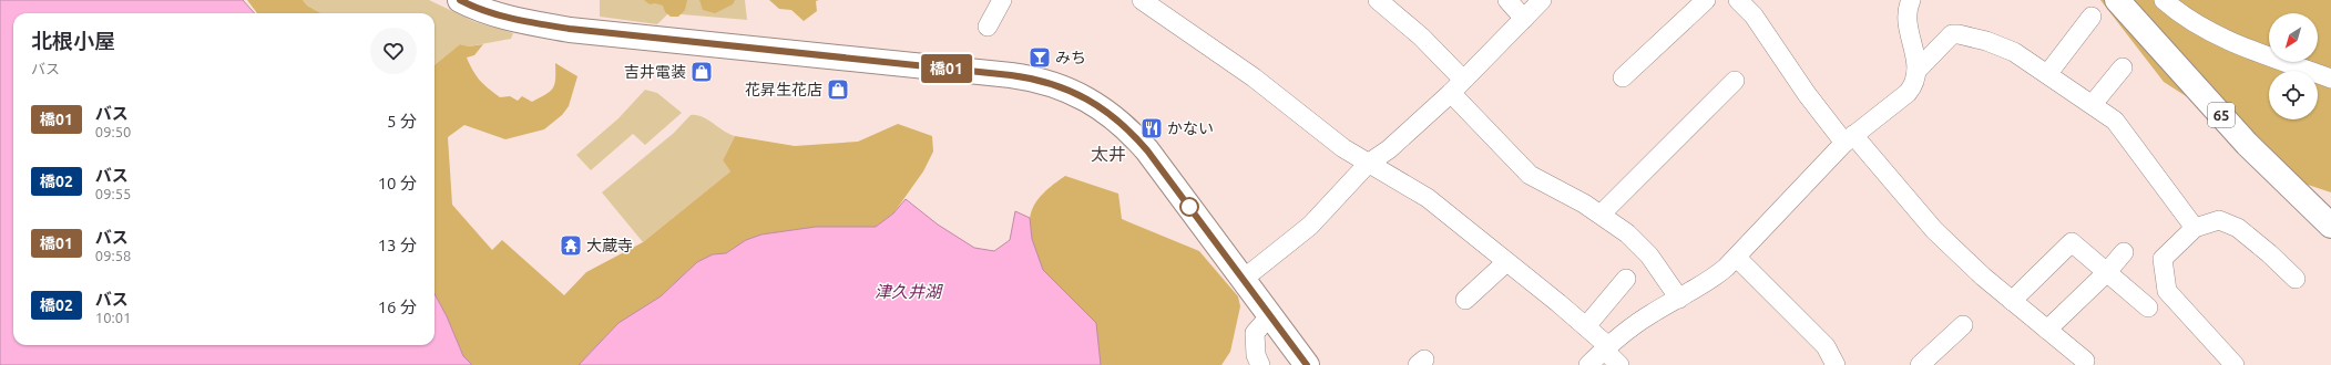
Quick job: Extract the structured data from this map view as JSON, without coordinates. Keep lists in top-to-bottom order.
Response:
{
  "streets": {
    "main road": ["65"]
  },
  "districts": ["太井"],
  "water": ["津久井湖"],
  "places": {
    "bar": ["みち"],
    "shop": ["吉井電装", "花昇生花店"],
    "restaurant": ["かない"],
    "temple": ["大蔵寺"]
  },
  "lines": ["bus line 橋01"],
  "north": "bottom left",
  "page": {
    "on_map": "橋01",
    "heading": ["北根小屋", "バス"],
    "list": [
      {
        "mark": "橋01",
        "name": "バス",
        "note": "09:50",
        "value": "5 分"
      },
      {
        "mark": "橋02",
        "name": "バス",
        "note": "09:55",
        "value": "10 分"
      },
      {
        "mark": "橋01",
        "name": "バス",
        "note": "09:58",
        "value": "13 分"
      },
      {
        "mark": "橋02",
        "name": "バス",
        "note": "10:01",
        "value": "16 分"
      }
    ]
  }
}
